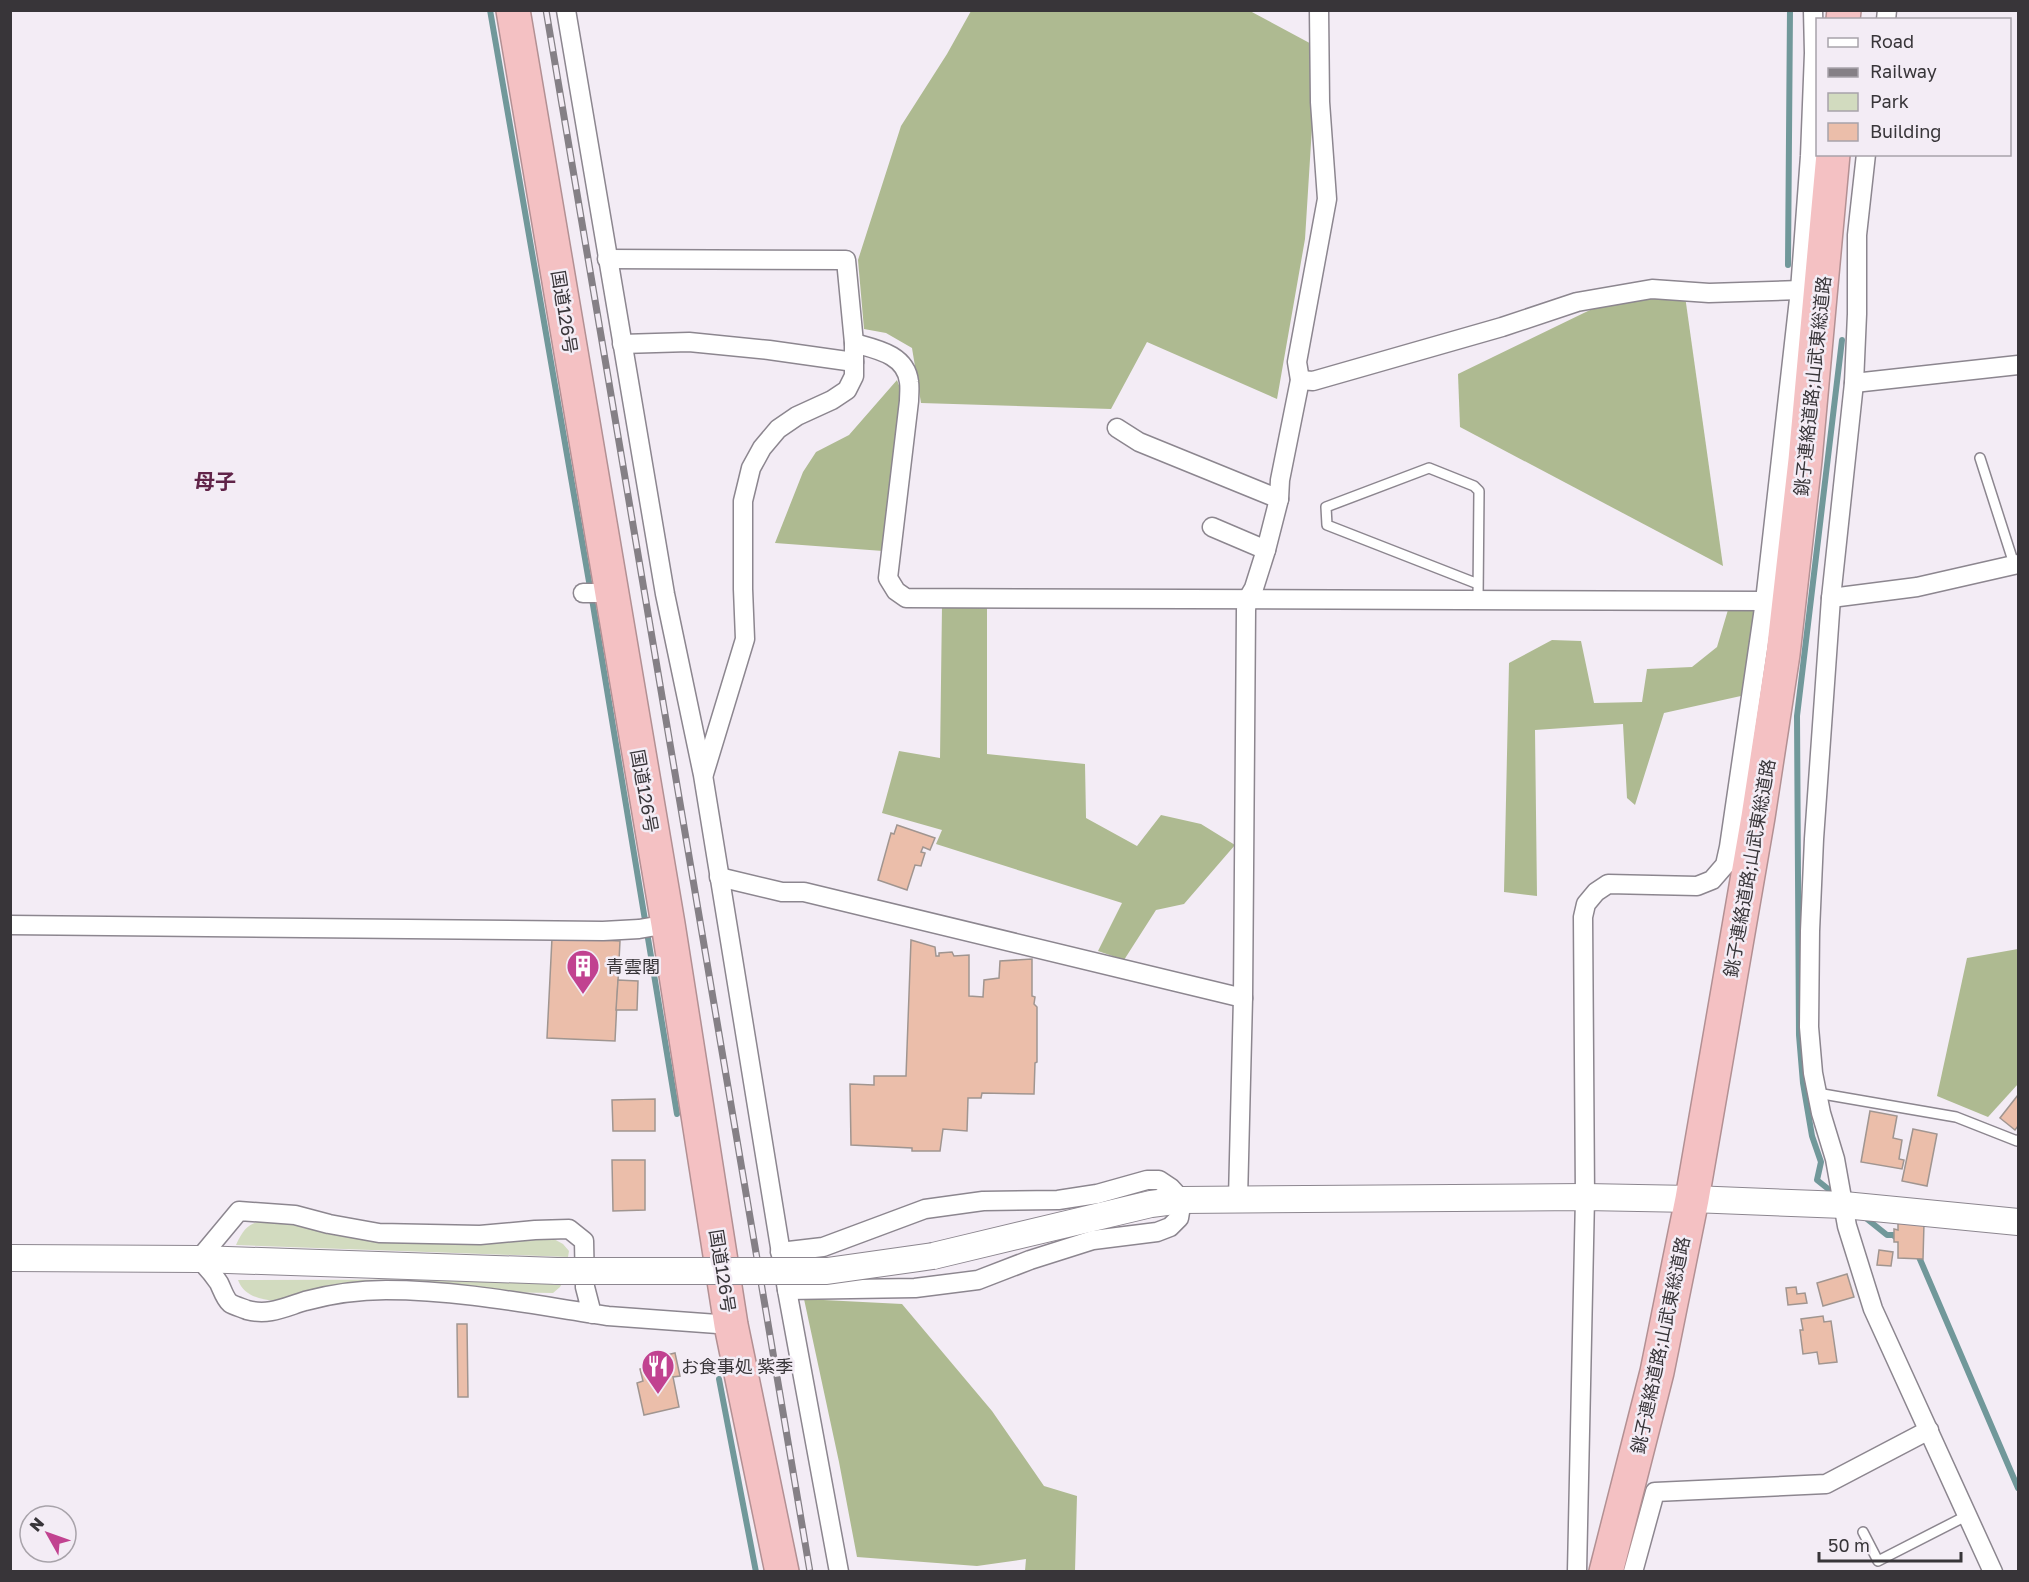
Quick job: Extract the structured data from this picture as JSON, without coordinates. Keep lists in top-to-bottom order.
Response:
{
  "streets": {
    "highway": ["国道126号", "銚子連絡道路;山武東総道路"]
  },
  "districts": ["母子"],
  "places": {
    "building": ["青雲閣"],
    "restaurant": ["お食事処 紫季"]
  },
  "legend": [
    "Road",
    "Railway",
    "Park",
    "Building"
  ],
  "scale_bar": "50 m",
  "north": "top left"
}
